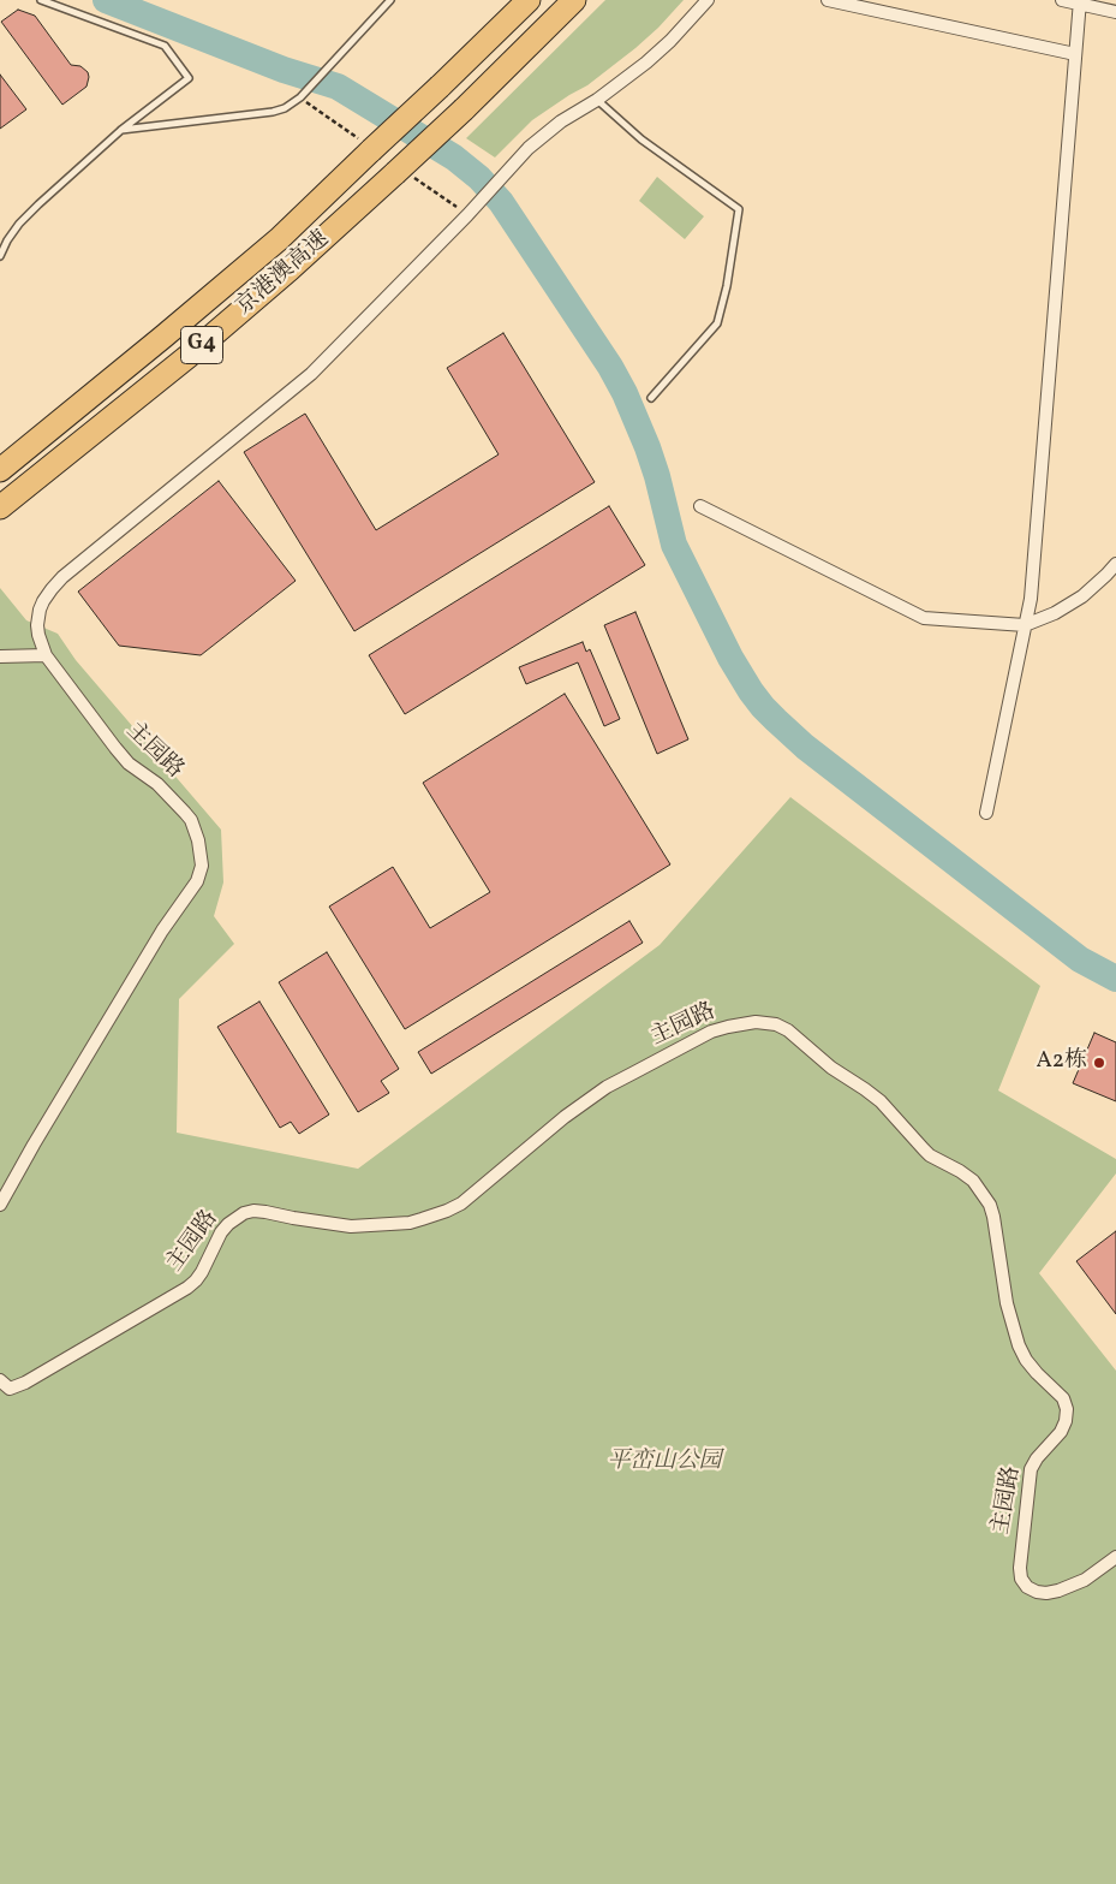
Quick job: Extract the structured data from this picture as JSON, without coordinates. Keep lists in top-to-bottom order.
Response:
{
  "streets": {
    "highway": ["京港澳高速", "G4"],
    "street": ["主园路"]
  },
  "parks": ["平峦山公园"],
  "places": ["A2栋"]
}
